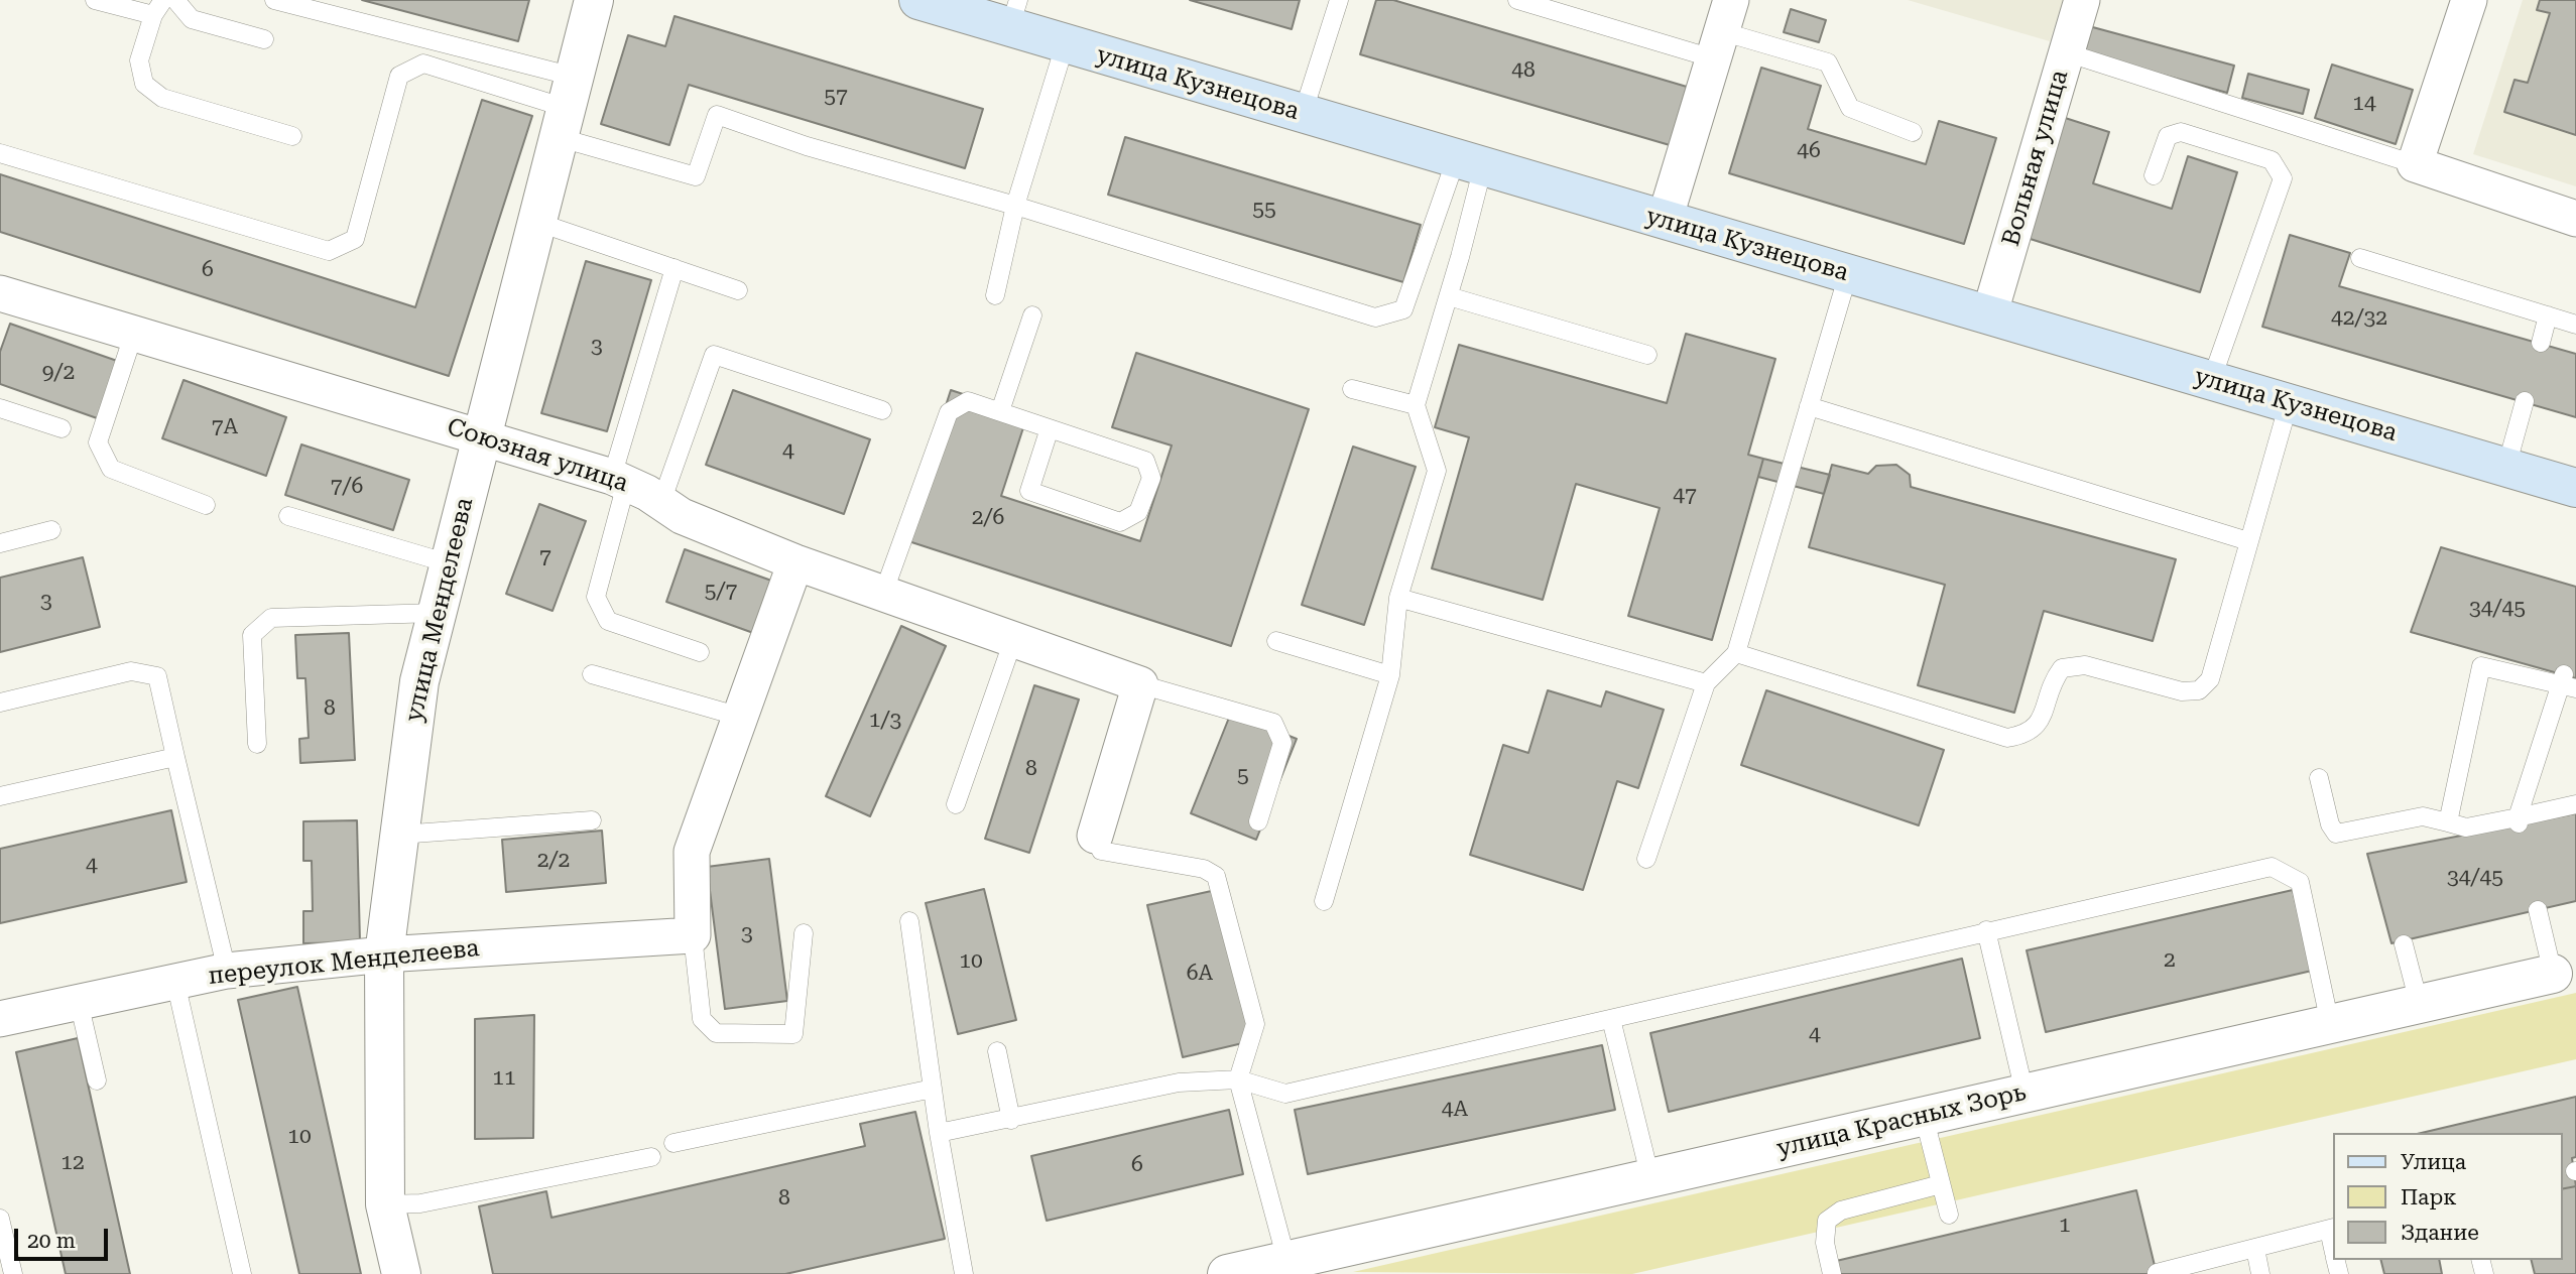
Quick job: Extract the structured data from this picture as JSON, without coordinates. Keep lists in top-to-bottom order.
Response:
{
  "streets": {
    "main road": ["улица Кузнецова"],
    "street": [
      "Вольная улица",
      "Союзная улица",
      "улица Менделеева",
      "переулок Менделеева",
      "улица Красных Зорь"
    ]
  },
  "crossings": [
    ["улица Кузнецова", "Вольная улица"],
    ["Союзная улица", "улица Менделеева"],
    ["улица Менделеева", "переулок Менделеева"]
  ],
  "house_numbers": [
    "48",
    "57",
    "14",
    "46",
    "55",
    "6",
    "42/32",
    "3",
    "9/2",
    "7А",
    "4",
    "7/6",
    "47",
    "2/6",
    "7",
    "5/7",
    "3",
    "34/45",
    "8",
    "1/3",
    "8",
    "5",
    "2/2",
    "4",
    "34/45",
    "3",
    "2",
    "10",
    "6А",
    "4",
    "11",
    "4А",
    "10",
    "12",
    "6",
    "8",
    "1"
  ],
  "legend": ["Улица", "Парк", "Здание"],
  "scale_bar": "20 m"
}
